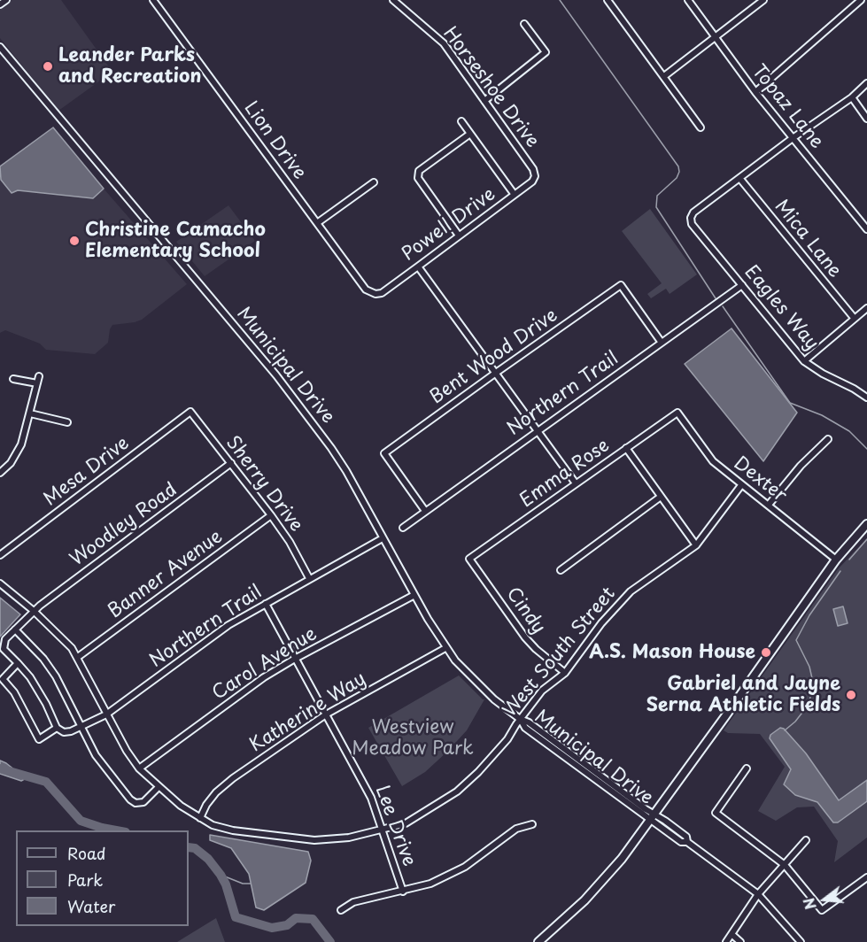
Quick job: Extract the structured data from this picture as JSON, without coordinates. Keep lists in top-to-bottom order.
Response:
{
  "streets": {
    "street": [
      "Horseshoe Drive",
      "Topaz Lane",
      "Lion Drive",
      "Powell Drive",
      "Mica Lane",
      "Eagles Way",
      "Bent Wood Drive",
      "Municipal Drive",
      "Northern Trail",
      "Mesa Drive",
      "Emma Rose",
      "Dexter",
      "Sherry Drive",
      "Woodley Road",
      "Banner Avenue",
      "Cindy",
      "West South Street",
      "Carol Avenue",
      "Katherine Way",
      "Lee Drive"
    ]
  },
  "crossings": [
    ["Horseshoe Drive", "Powell Drive"],
    ["Lion Drive", "Powell Drive"],
    ["Mica Lane", "Eagles Way"],
    ["Eagles Way", "Northern Trail"],
    ["Bent Wood Drive", "Northern Trail"],
    ["Municipal Drive", "Northern Trail"],
    ["Municipal Drive", "West South Street"],
    ["Municipal Drive", "Carol Avenue"],
    ["Municipal Drive", "Katherine Way"],
    ["Northern Trail", "Sherry Drive"],
    ["Northern Trail", "West South Street"],
    ["Northern Trail", "Lee Drive"],
    ["Mesa Drive", "Sherry Drive"],
    ["Emma Rose", "Dexter"],
    ["Emma Rose", "Cindy"],
    ["Dexter", "West South Street"],
    ["Sherry Drive", "Woodley Road"],
    ["Sherry Drive", "Banner Avenue"],
    ["Woodley Road", "West South Street"],
    ["Banner Avenue", "West South Street"],
    ["Cindy", "West South Street"],
    ["West South Street", "Carol Avenue"],
    ["West South Street", "Katherine Way"],
    ["West South Street", "Lee Drive"],
    ["Carol Avenue", "Lee Drive"],
    ["Katherine Way", "Lee Drive"]
  ],
  "parks": ["Westview Meadow Park"],
  "places": [
    "Leander Parks and Recreation",
    "Christine Camacho Elementary School",
    "A.S. Mason House",
    "Gabriel and Jayne Serna Athletic Fields"
  ],
  "legend": ["Road", "Park", "Water"],
  "north": "left"
}
